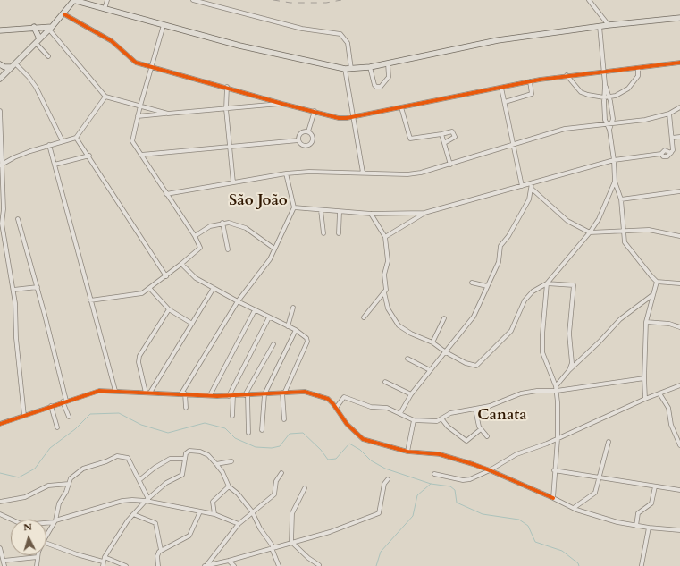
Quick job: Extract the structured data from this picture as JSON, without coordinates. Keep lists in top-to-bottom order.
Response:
{
  "districts": ["São João", "Canata"],
  "north": "top"
}
